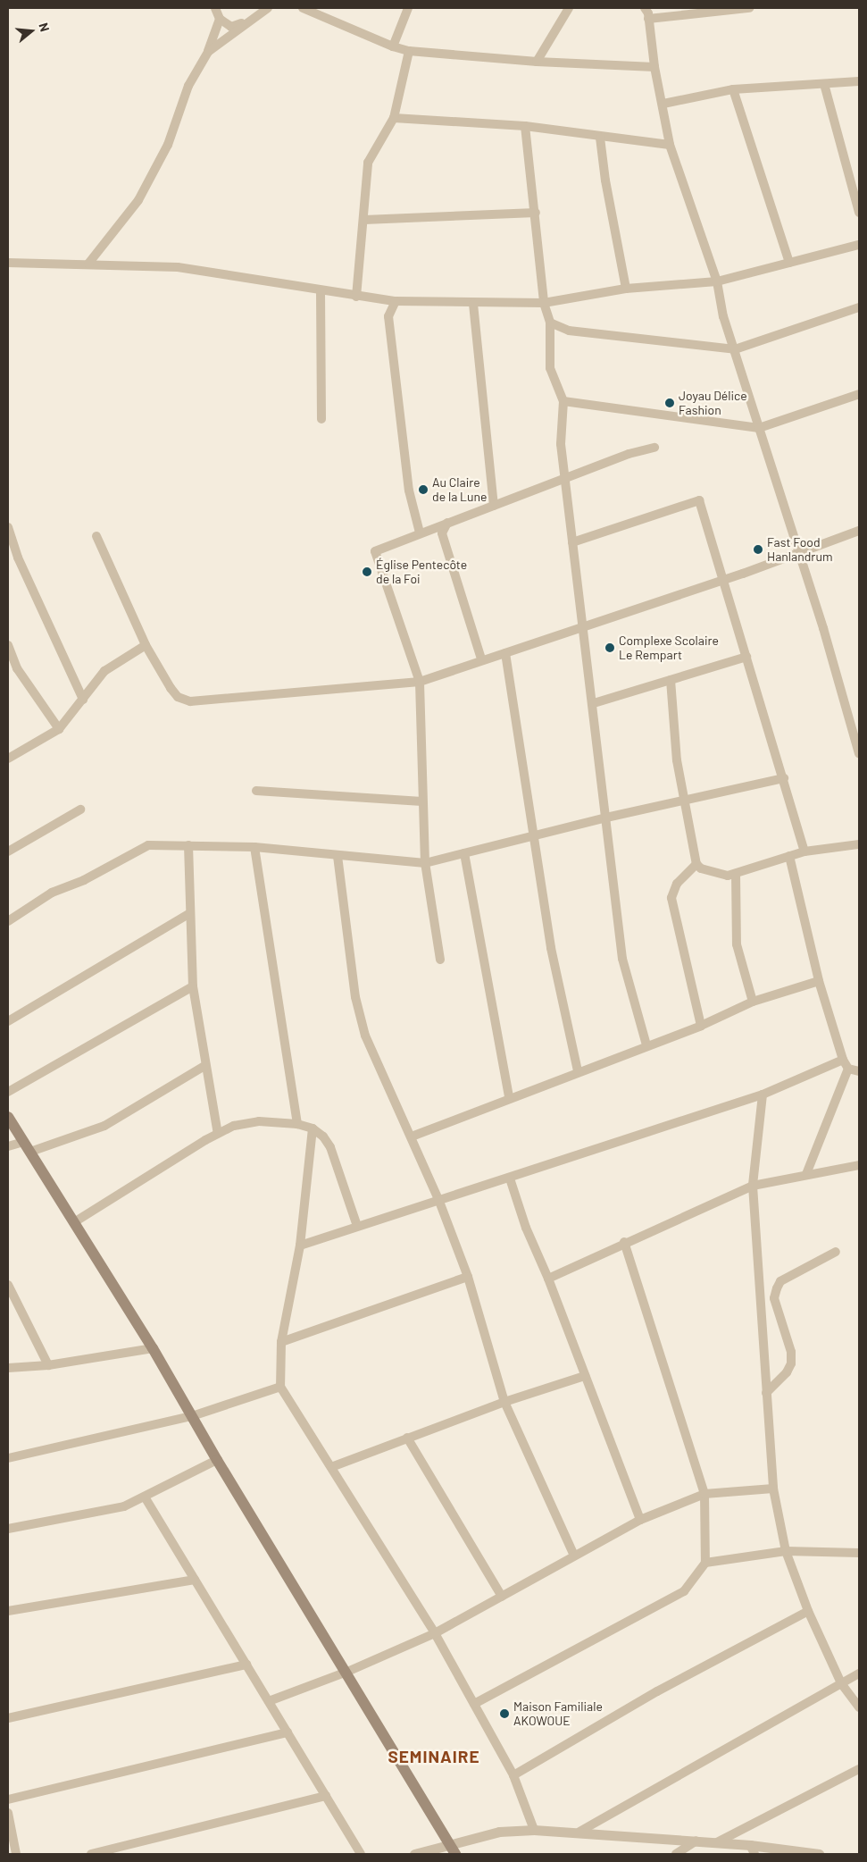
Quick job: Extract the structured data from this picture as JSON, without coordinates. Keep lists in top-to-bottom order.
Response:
{
  "districts": ["SEMINAIRE"],
  "places": [
    "Joyau Délice Fashion",
    "Au Claire de la Lune",
    "Fast Food Hanlandrum",
    "Église Pentecôte de la Foi",
    "Complexe Scolaire Le Rempart",
    "Maison Familiale AKOWOUE"
  ],
  "north": "right"
}
